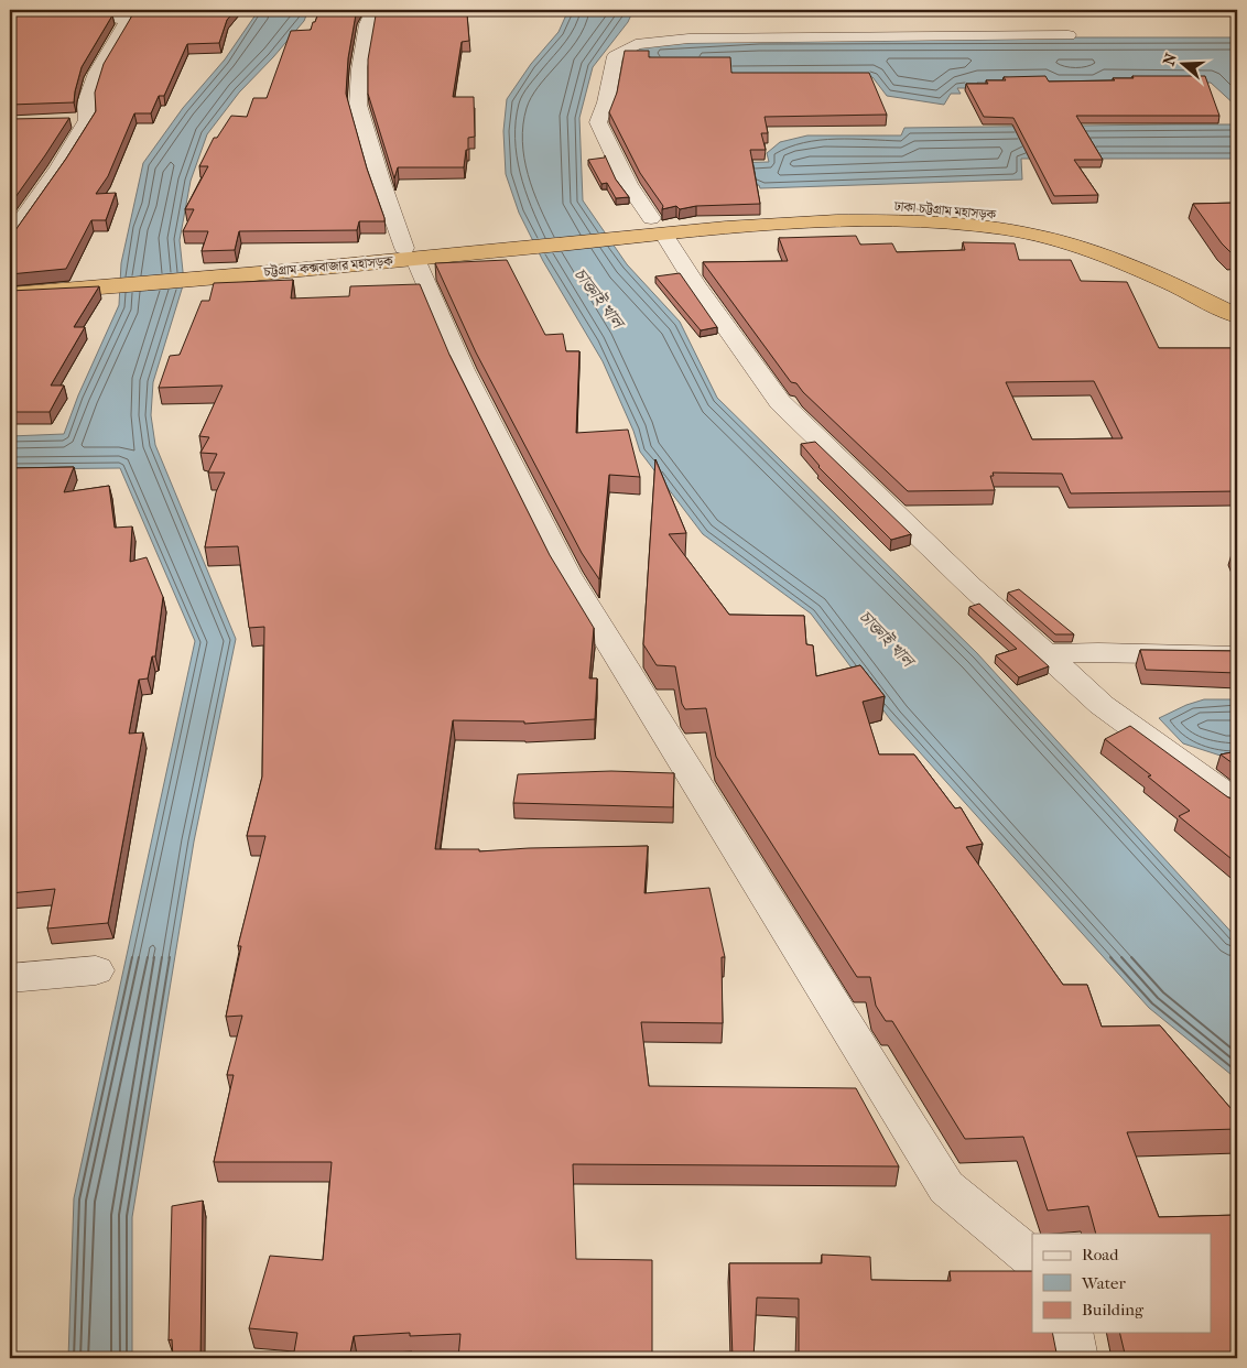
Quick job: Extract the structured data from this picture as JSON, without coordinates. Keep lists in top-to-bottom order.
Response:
{
  "streets": {
    "highway": ["ঢাকা-চট্টগ্রাম মহাসড়ক", "চট্টগ্রাম-কক্সবাজার মহাসড়ক"]
  },
  "crossings": [
    ["ঢাকা-চট্টগ্রাম মহাসড়ক", "চট্টগ্রাম-কক্সবাজার মহাসড়ক"]
  ],
  "water": ["চাক্তাই খাল"],
  "legend": ["Road", "Water", "Building"],
  "north": "left"
}
